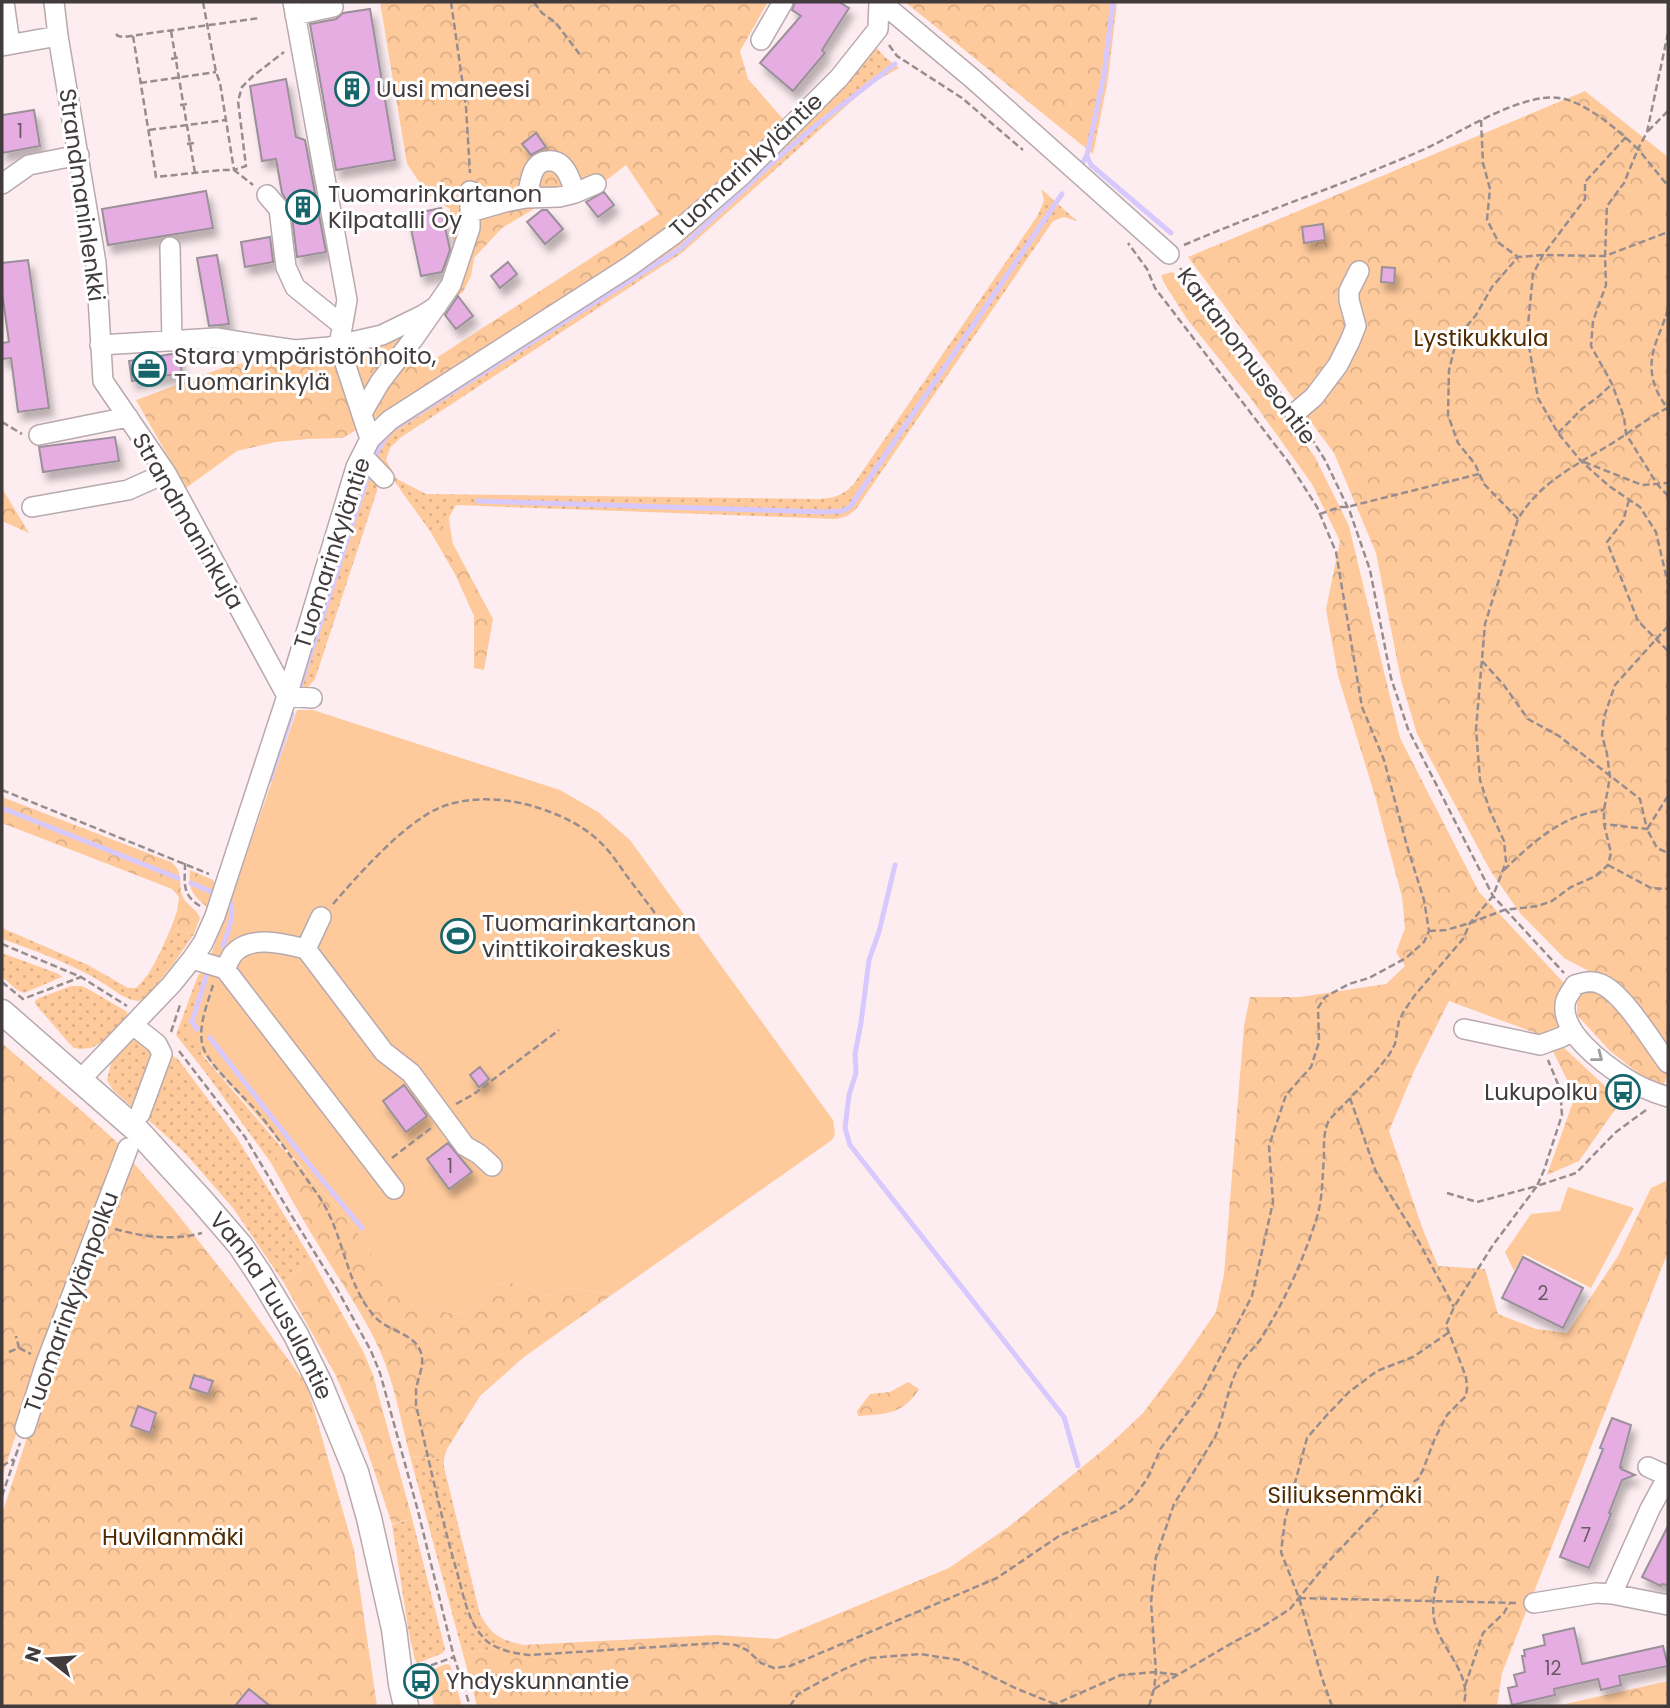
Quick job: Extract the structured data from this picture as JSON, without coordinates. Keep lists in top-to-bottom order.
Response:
{
  "streets": {
    "main road": ["Vanha Tuusulantie"],
    "street": [
      "Tuomarinkyläntie",
      "Strandmaninlenkki",
      "Kartanomuseontie",
      "Strandmaninkuja",
      "Tuomarinkylänpolku"
    ]
  },
  "crossings": [
    ["Tuomarinkyläntie", "Strandmaninkuja"],
    ["Tuomarinkyläntie", "Vanha Tuusulantie"],
    ["Strandmaninlenkki", "Strandmaninkuja"]
  ],
  "parks": ["Lystikukkula", "Siliuksenmäki", "Huvilanmäki"],
  "places": {
    "building": ["Uusi maneesi", "Tuomarinkartanon Kilpatalli Oy"],
    "office": ["Stara ympäristönhoito, Tuomarinkylä"],
    "sports": ["Tuomarinkartanon vinttikoirakeskus"],
    "bus stop": ["Lukupolku", "Yhdyskunnantie"]
  },
  "house_numbers": [
    "1",
    "1",
    "2",
    "7",
    "12"
  ],
  "north": "left"
}
